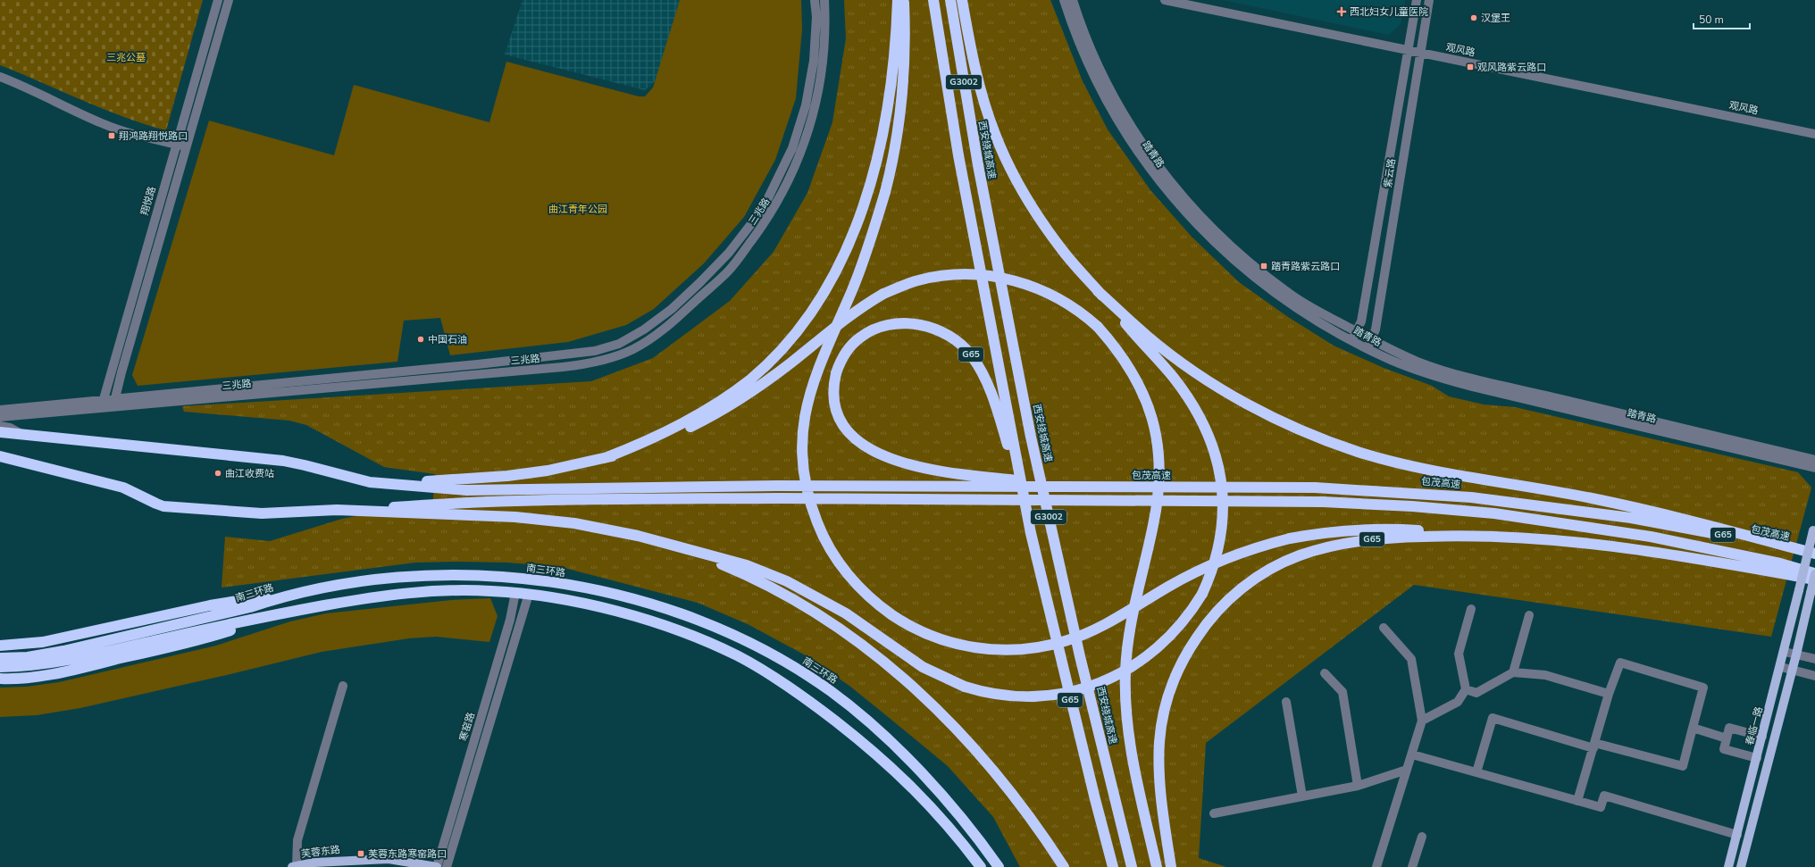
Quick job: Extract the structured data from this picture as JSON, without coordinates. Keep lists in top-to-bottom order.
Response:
{
  "streets": {
    "highway": [
      "G3002",
      "西安绕城高速",
      "G65",
      "包茂高速",
      "南三环路"
    ],
    "main road": ["春临一路", "芙蓉东路"],
    "street": [
      "观风路",
      "踏青路",
      "紫云路",
      "翔悦路",
      "三兆路",
      "寒窑路"
    ]
  },
  "crossings": [
    ["观风路", "紫云路"],
    ["G3002", "G65"],
    ["踏青路", "紫云路"],
    ["翔悦路", "三兆路"],
    ["G65", "包茂高速"],
    ["寒窑路", "芙蓉东路"]
  ],
  "parks": ["三兆公墓", "曲江青年公园"],
  "places": {
    "health": ["西北妇女儿童医院"],
    "other": ["汉堡王", "中国石油", "曲江收费站"],
    "transit": [
      "观风路紫云路口",
      "翔鸿路翔悦路口",
      "踏青路紫云路口",
      "芙蓉东路寒窑路口"
    ]
  },
  "scale_bar": "50 m"
}
